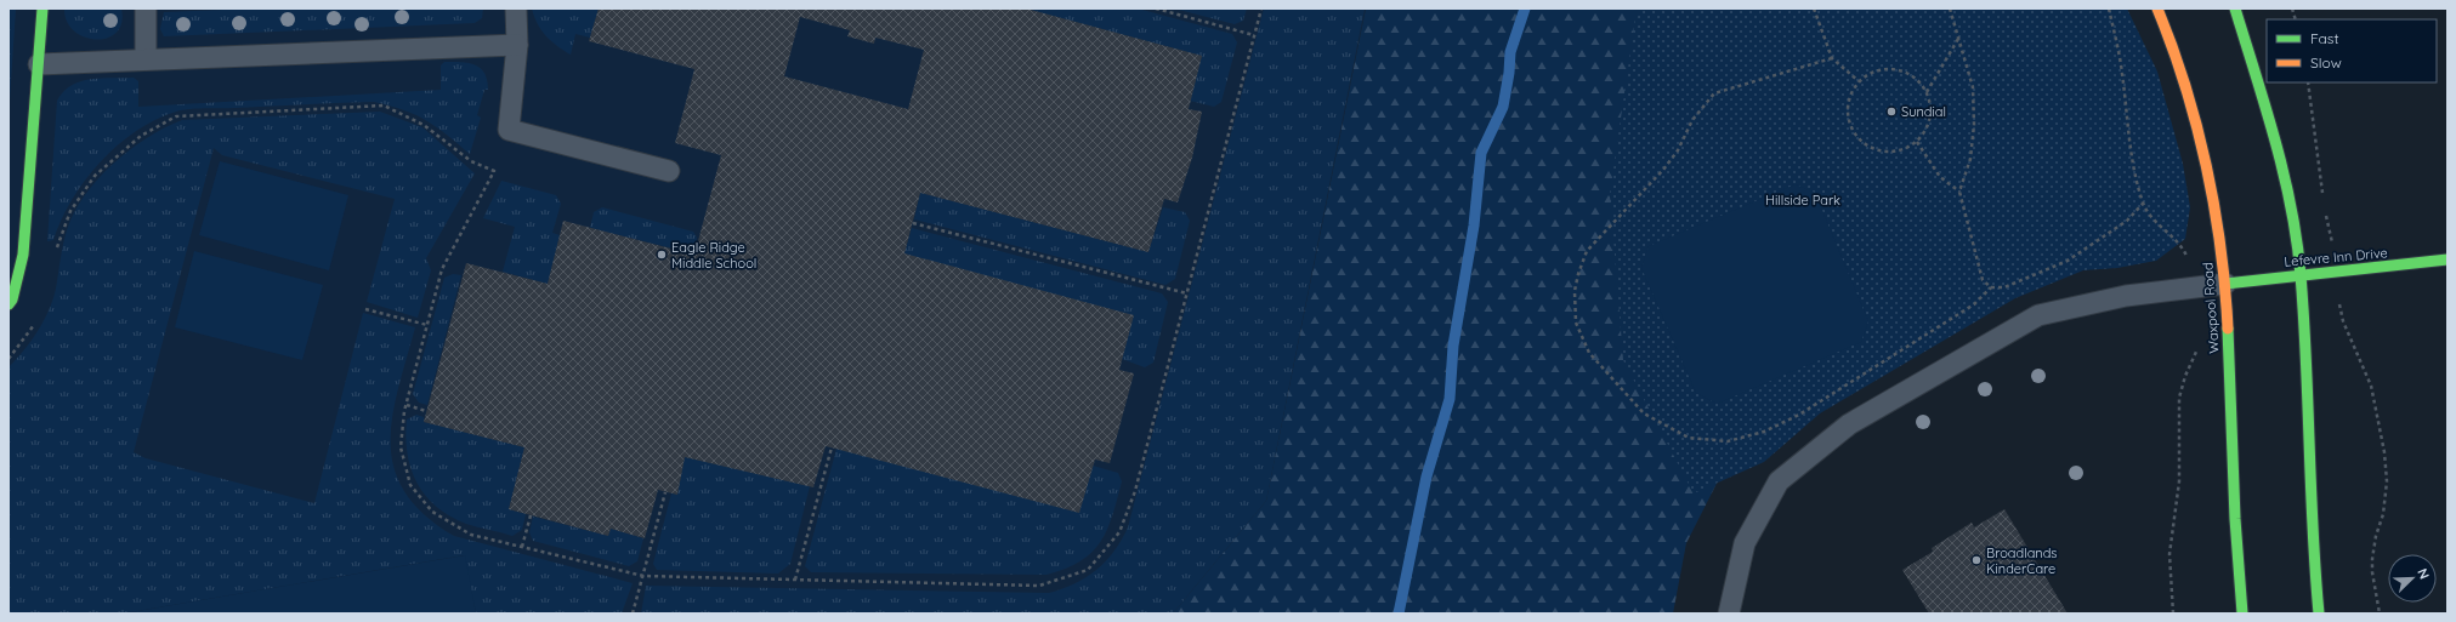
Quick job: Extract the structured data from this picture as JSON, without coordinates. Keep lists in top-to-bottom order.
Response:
{
  "streets": {
    "street": ["Lefevre Inn Drive", "Waxpool Road"]
  },
  "crossings": [
    ["Lefevre Inn Drive", "Waxpool Road"]
  ],
  "parks": ["Hillside Park"],
  "places": ["Sundial", "Eagle Ridge Middle School", "Broadlands KinderCare"],
  "legend": ["Fast", "Slow"],
  "north": "top right"
}
